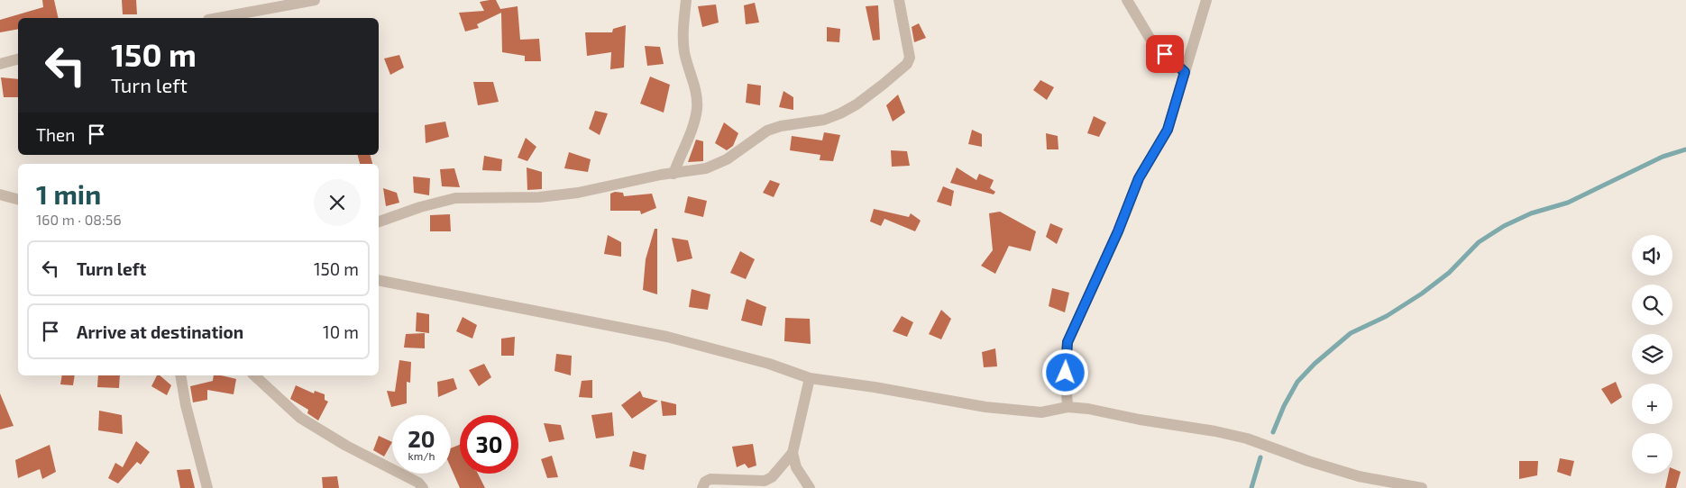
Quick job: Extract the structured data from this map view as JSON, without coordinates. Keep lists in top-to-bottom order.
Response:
{
  "page": {
    "turn": ["150 m", "Turn left"],
    "then": "Then",
    "heading": ["1 min", "160 m · 08:56"],
    "map_buttons": ["+", "−"],
    "list": [
      {
        "name": "Turn left",
        "value": "150 m"
      },
      {
        "name": "Arrive at destination",
        "value": "10 m"
      }
    ],
    "speed": "20 km/h",
    "limit": "30"
  }
}
